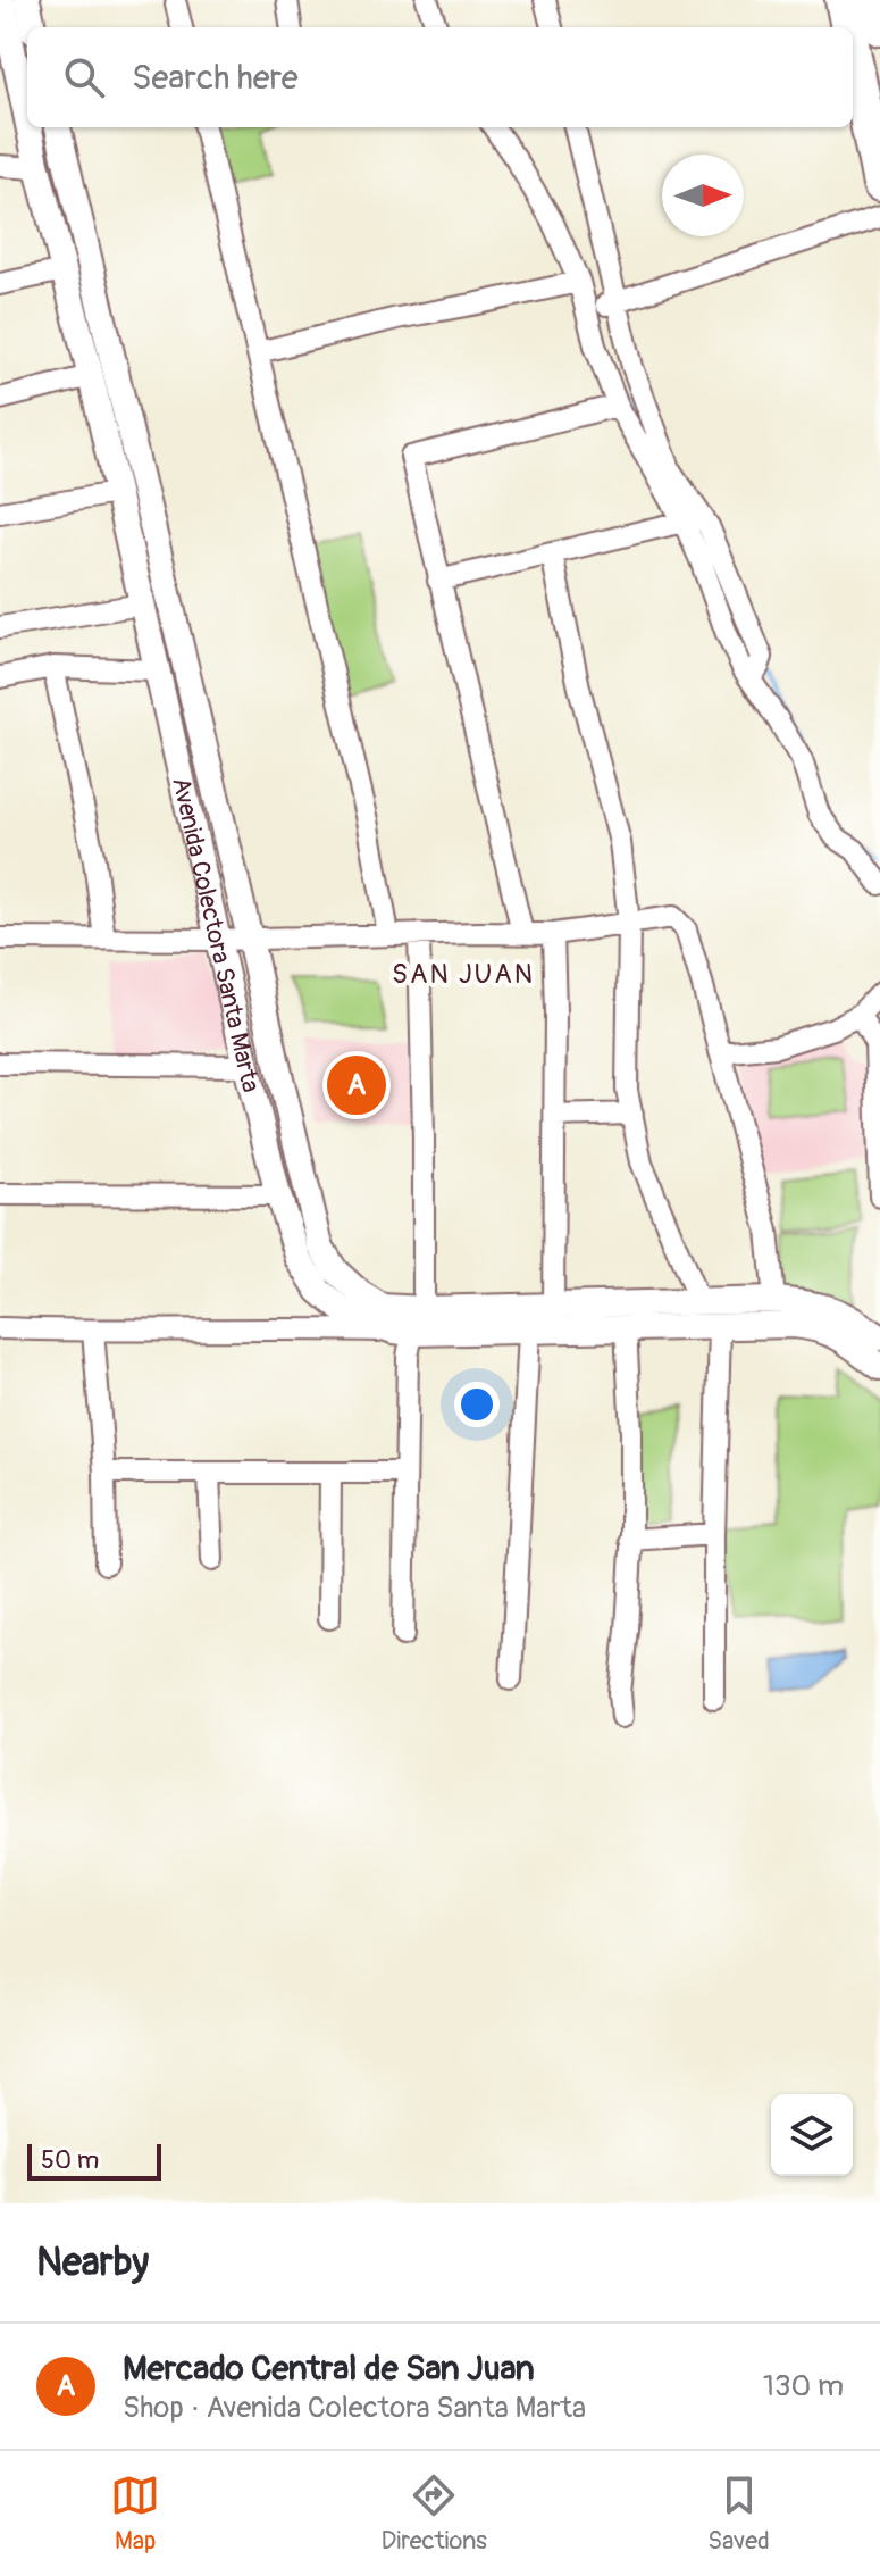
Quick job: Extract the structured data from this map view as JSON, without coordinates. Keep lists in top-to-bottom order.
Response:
{
  "streets": {
    "street": ["Avenida Colectora Santa Marta"]
  },
  "districts": ["SAN JUAN"],
  "scale_bar": "50 m",
  "north": "right",
  "page": {
    "search": "Search here",
    "pins": "A",
    "scale": "50 m",
    "heading": "Nearby",
    "list": [
      {
        "mark": "A",
        "name": "Mercado Central de San Juan",
        "note": "Shop · Avenida Colectora Santa Marta",
        "value": "130 m"
      }
    ],
    "nav": ["Map", "Directions", "Saved"]
  }
}
